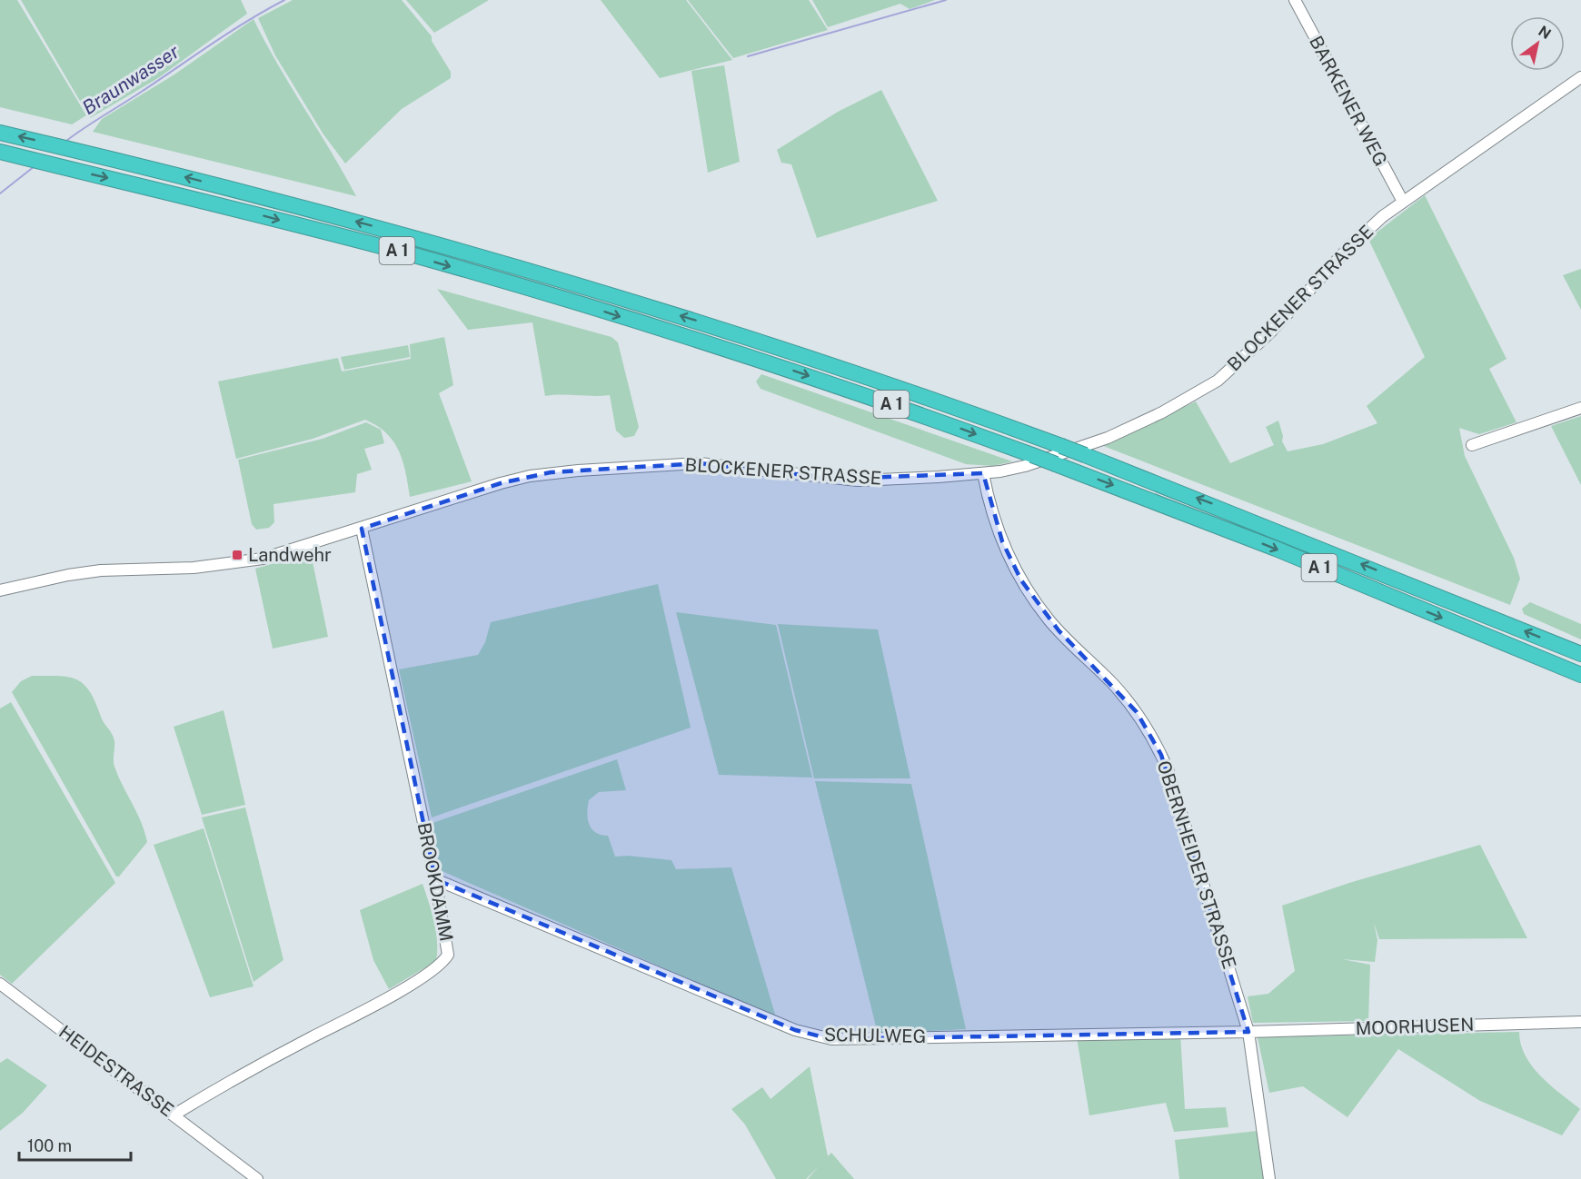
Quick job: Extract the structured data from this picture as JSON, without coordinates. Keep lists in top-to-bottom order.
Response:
{
  "streets": {
    "highway": ["A 1"],
    "street": [
      "BARKENER WEG",
      "BLOCKENER STRASSE",
      "OBERNHEIDER STRASSE",
      "BROOKDAMM",
      "MOORHUSEN",
      "SCHULWEG",
      "HEIDESTRASSE"
    ]
  },
  "crossings": [
    ["BARKENER WEG", "BLOCKENER STRASSE"],
    ["BLOCKENER STRASSE", "OBERNHEIDER STRASSE"],
    ["BLOCKENER STRASSE", "BROOKDAMM"],
    ["OBERNHEIDER STRASSE", "MOORHUSEN"],
    ["OBERNHEIDER STRASSE", "SCHULWEG"],
    ["BROOKDAMM", "SCHULWEG"],
    ["BROOKDAMM", "HEIDESTRASSE"],
    ["MOORHUSEN", "SCHULWEG"]
  ],
  "water": ["Braunwasser"],
  "places": {
    "transit": ["Landwehr"]
  },
  "scale_bar": "100 m",
  "north": "top right"
}
